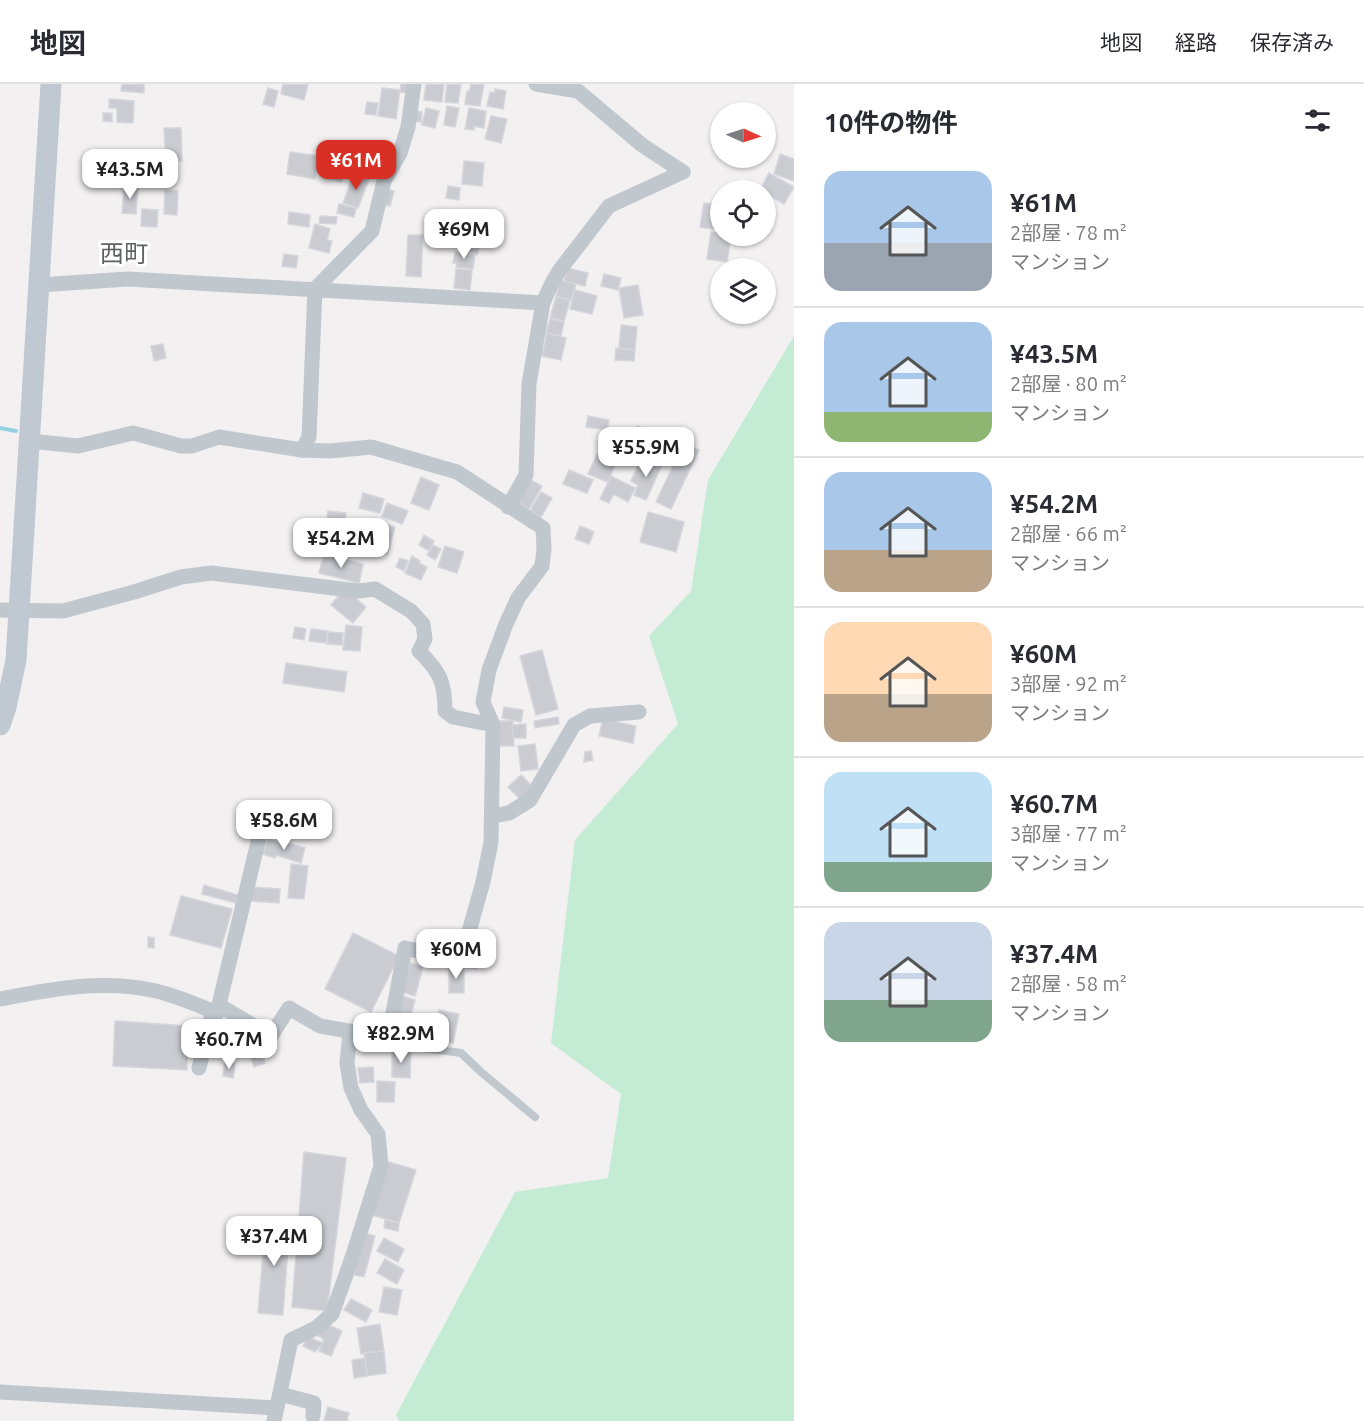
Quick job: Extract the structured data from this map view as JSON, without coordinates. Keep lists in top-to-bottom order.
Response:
{
  "districts": ["西町"],
  "north": "right",
  "page": {
    "header": "地図",
    "nav": ["地図", "経路", "保存済み"],
    "heading": "10件の物件",
    "price": [
      "¥61M",
      "¥43.5M",
      "¥69M",
      "¥55.9M",
      "¥54.2M",
      "¥58.6M",
      "¥60M",
      "¥82.9M",
      "¥60.7M",
      "¥37.4M"
    ],
    "list": [
      {
        "name": "¥61M",
        "note": "2部屋 · 78 m² · マンション"
      },
      {
        "name": "¥43.5M",
        "note": "2部屋 · 80 m² · マンション"
      },
      {
        "name": "¥54.2M",
        "note": "2部屋 · 66 m² · マンション"
      },
      {
        "name": "¥60M",
        "note": "3部屋 · 92 m² · マンション"
      },
      {
        "name": "¥60.7M",
        "note": "3部屋 · 77 m² · マンション"
      },
      {
        "name": "¥37.4M",
        "note": "2部屋 · 58 m² · マンション"
      }
    ]
  }
}
